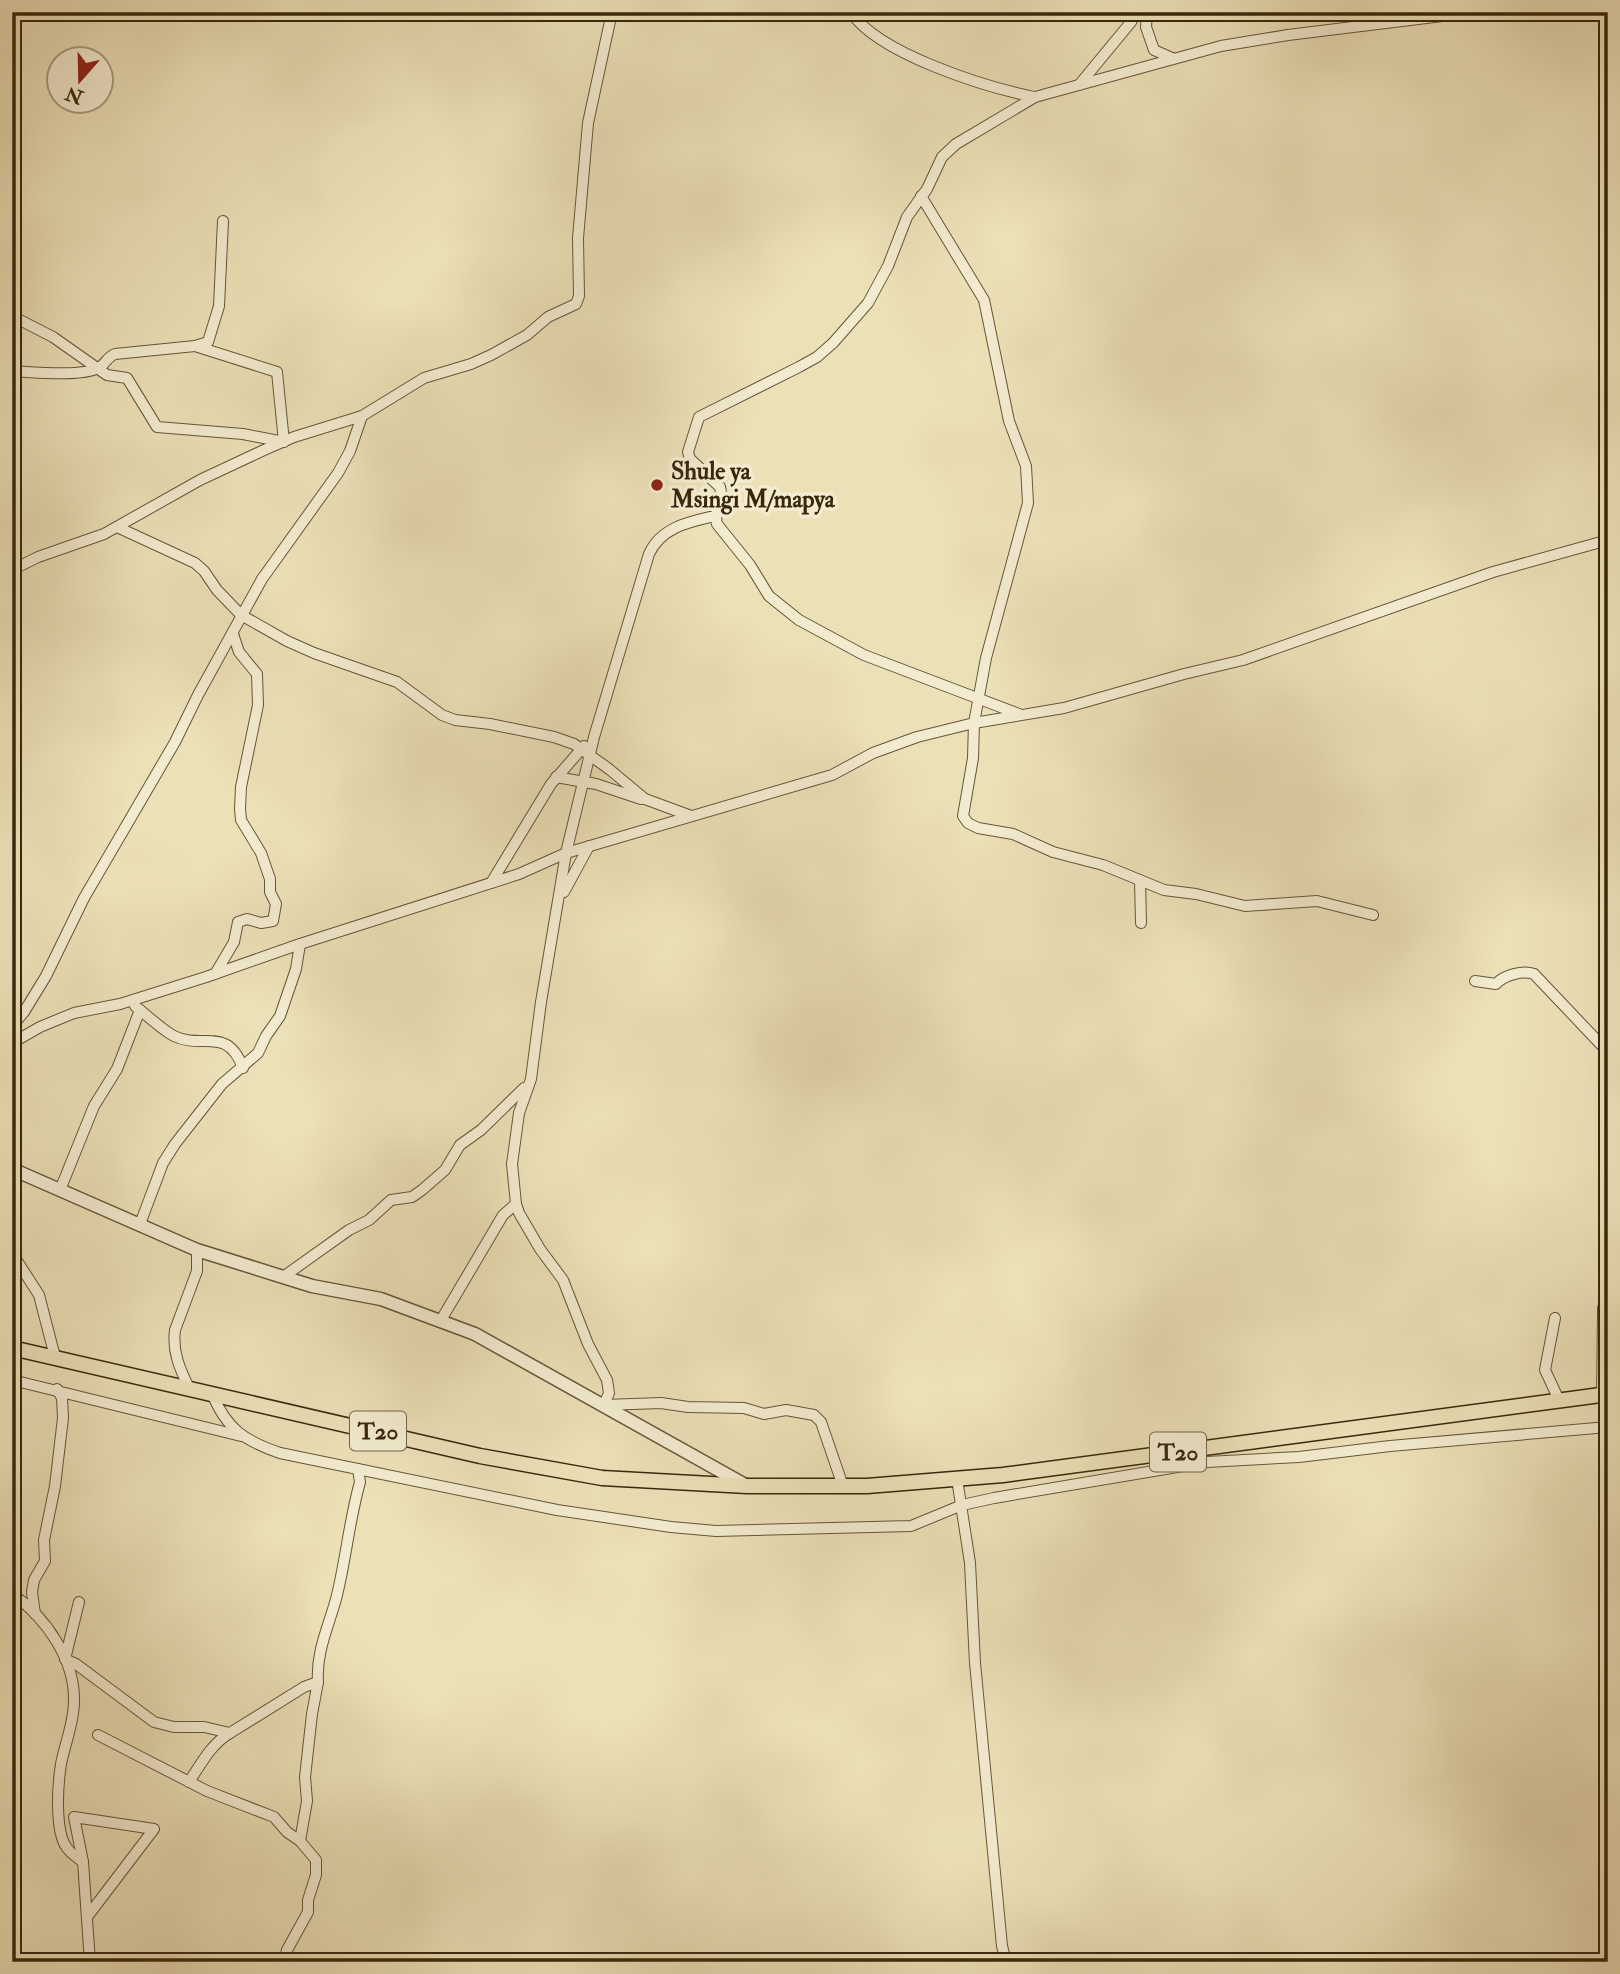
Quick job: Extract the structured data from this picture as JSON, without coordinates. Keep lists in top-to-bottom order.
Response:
{
  "streets": {
    "main road": ["T20"]
  },
  "places": ["Shule ya Msingi M/mapya"],
  "north": "bottom"
}
